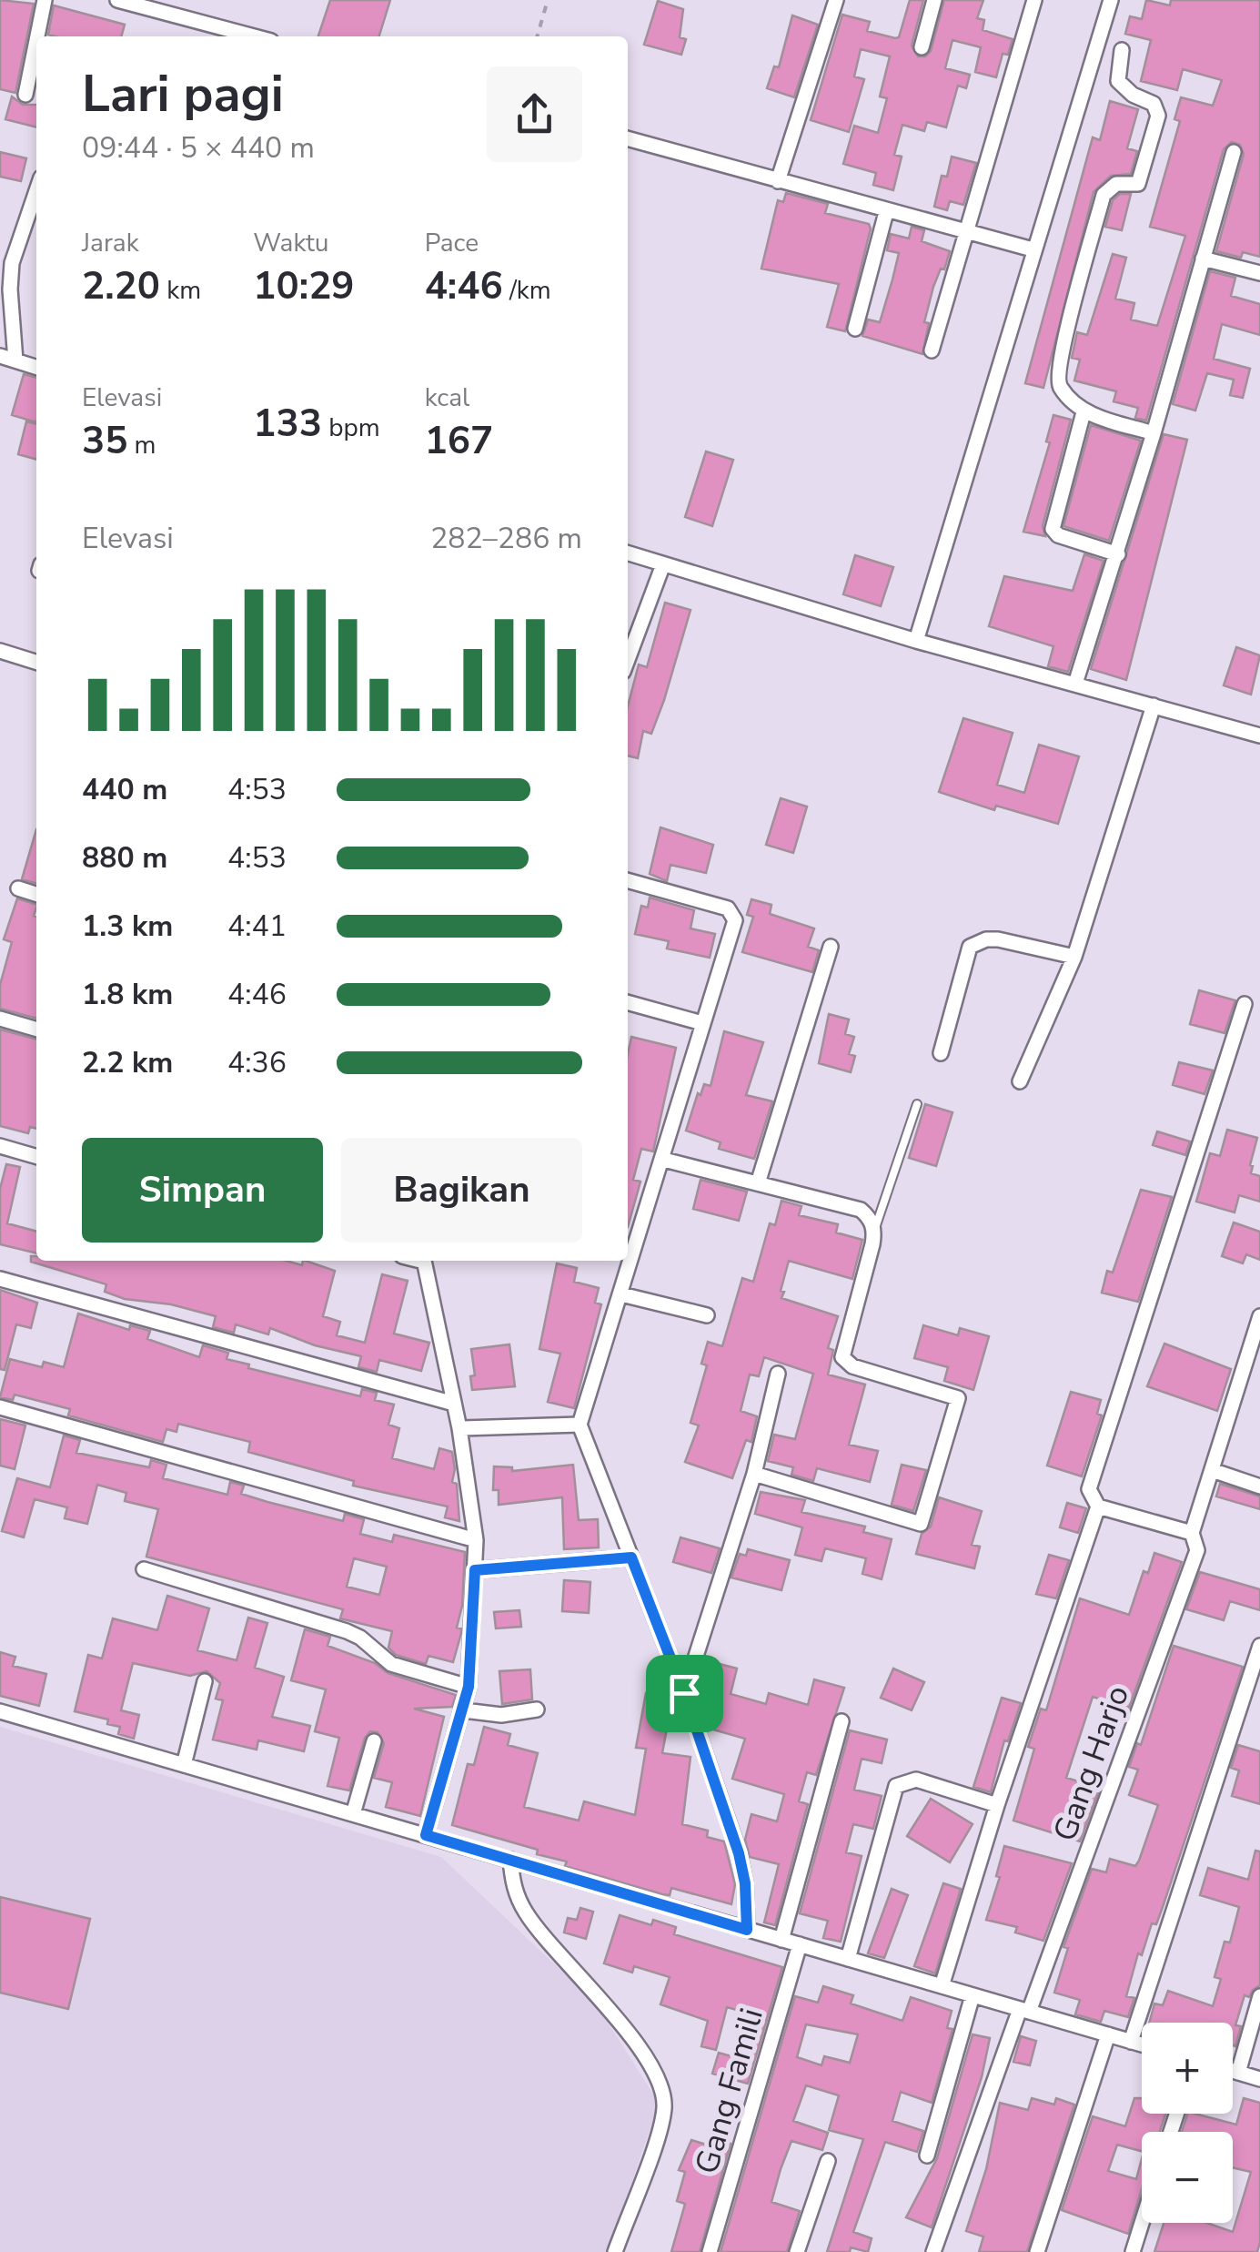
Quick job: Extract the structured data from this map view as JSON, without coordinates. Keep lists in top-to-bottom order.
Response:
{
  "streets": {
    "street": ["Gang Harjo", "Gang Famili"]
  },
  "page": {
    "heading": ["Lari pagi", "09:44 · 5 × 440 m"],
    "stats": [
      ["Jarak", "2.20 km"],
      ["Waktu", "10:29"],
      ["Pace", "4:46 /km"],
      ["Elevasi", "35 m"],
      ["133 bpm"],
      ["kcal", "167"]
    ],
    "chart": ["Elevasi", "282–286 m"],
    "list": [
      {
        "name": "440 m",
        "note": "4:53"
      },
      {
        "name": "880 m",
        "note": "4:53"
      },
      {
        "name": "1.3 km",
        "note": "4:41"
      },
      {
        "name": "1.8 km",
        "note": "4:46"
      },
      {
        "name": "2.2 km",
        "note": "4:36"
      }
    ],
    "buttons": ["Simpan", "Bagikan"],
    "map_buttons": ["+", "−"]
  }
}
